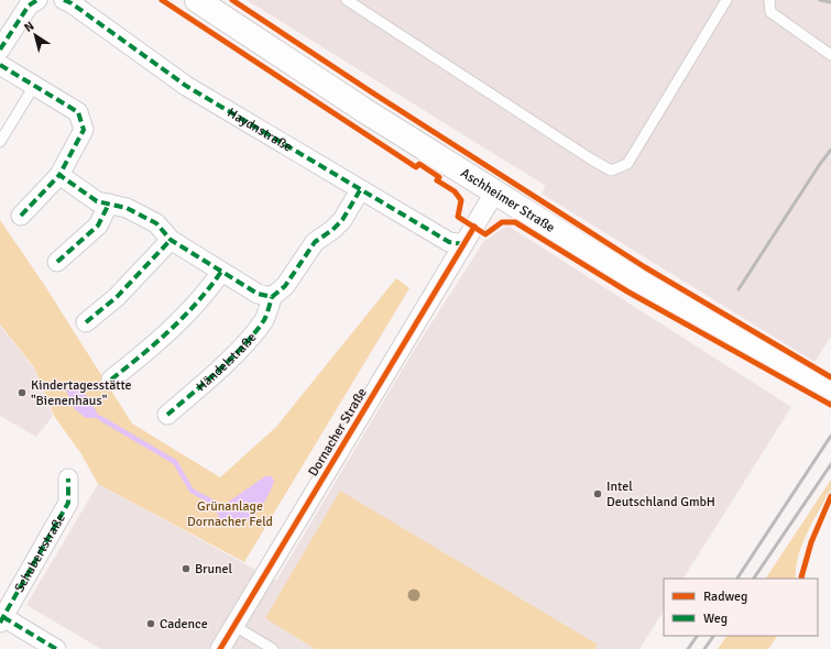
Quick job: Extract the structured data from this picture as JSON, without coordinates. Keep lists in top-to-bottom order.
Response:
{
  "streets": {
    "main road": ["Aschheimer Straße"],
    "street": [
      "Haydnstraße",
      "Händelstraße",
      "Dornacher Straße",
      "Schubertstraße"
    ]
  },
  "crossings": [
    ["Haydnstraße", "Händelstraße"],
    ["Haydnstraße", "Dornacher Straße"],
    ["Aschheimer Straße", "Dornacher Straße"]
  ],
  "parks": ["Grünanlage Dornacher Feld"],
  "places": [
    "Kindertagesstätte \"Bienenhaus\"",
    "Intel Deutschland GmbH",
    "Brunel",
    "Cadence"
  ],
  "legend": ["Radweg", "Weg"],
  "north": "top left"
}
